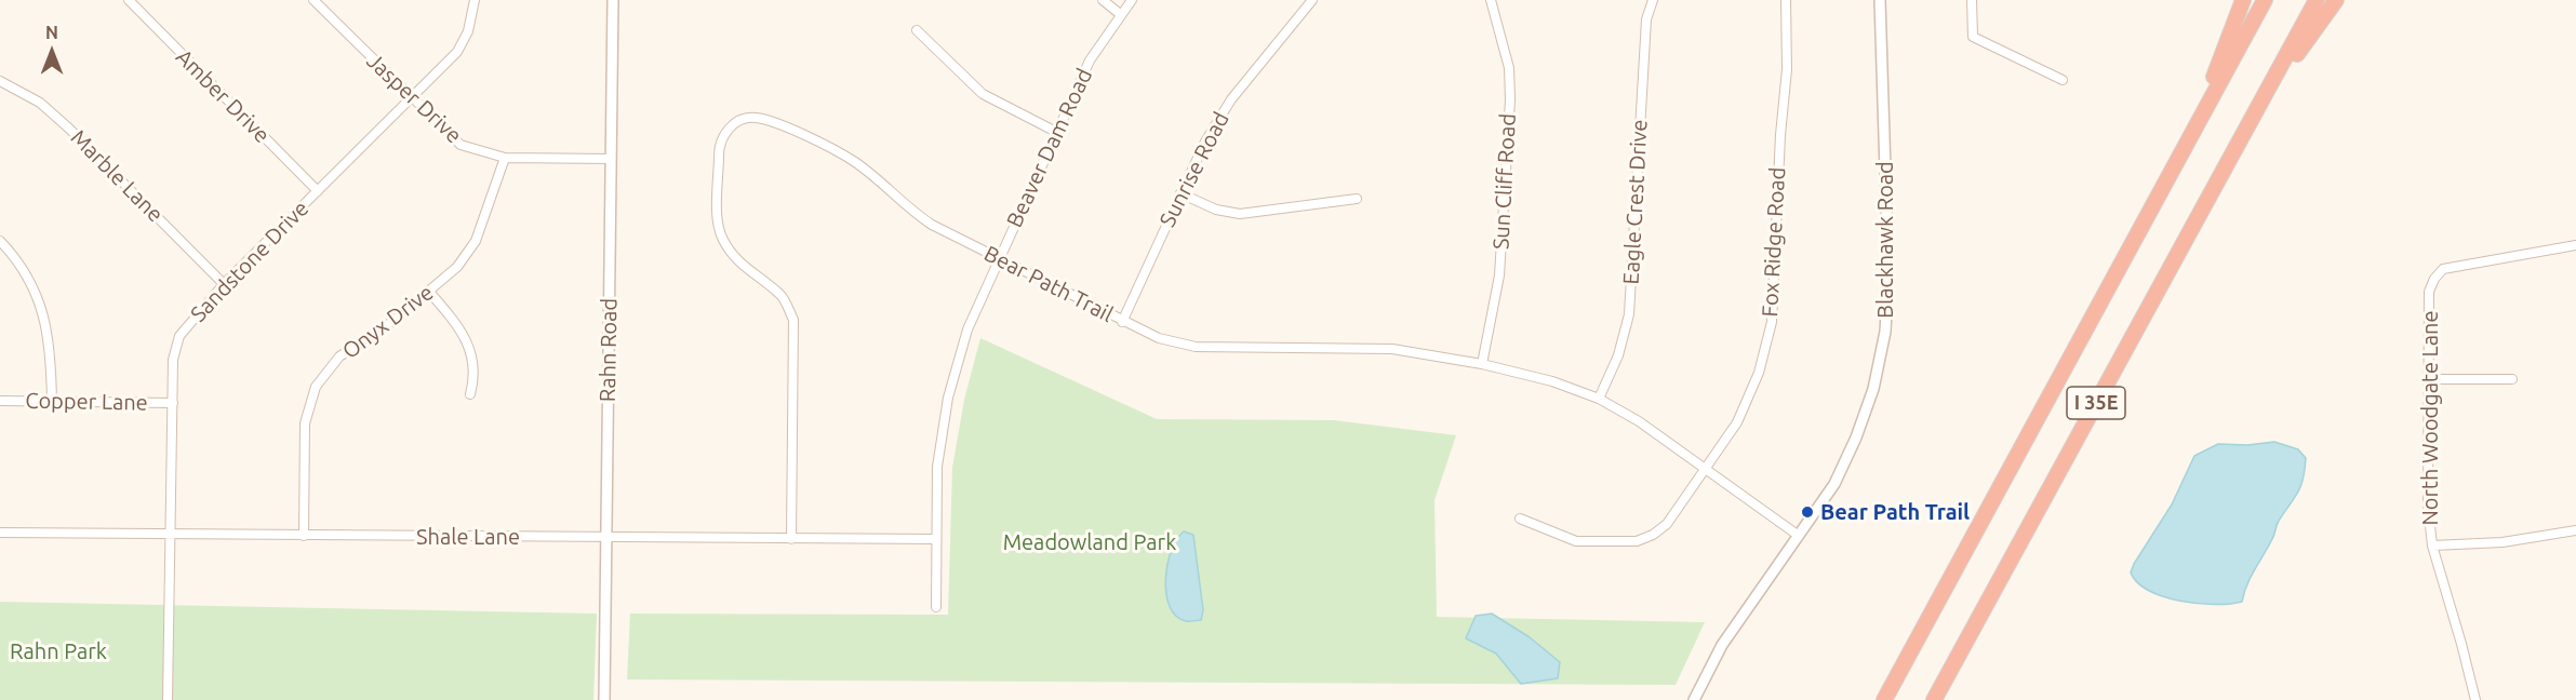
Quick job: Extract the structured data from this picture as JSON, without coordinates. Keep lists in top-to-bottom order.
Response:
{
  "streets": {
    "highway": ["I 35E"],
    "street": [
      "Amber Drive",
      "Jasper Drive",
      "Beaver Dam Road",
      "Sunrise Road",
      "Marble Lane",
      "Sun Cliff Road",
      "Eagle Crest Drive",
      "Blackhawk Road",
      "Fox Ridge Road",
      "Sandstone Drive",
      "Bear Path Trail",
      "Onyx Drive",
      "Rahn Road",
      "Copper Lane",
      "North Woodgate Lane",
      "Shale Lane"
    ]
  },
  "crossings": [
    ["Amber Drive", "Sandstone Drive"],
    ["Jasper Drive", "Sandstone Drive"],
    ["Jasper Drive", "Onyx Drive"],
    ["Jasper Drive", "Rahn Road"],
    ["Beaver Dam Road", "Bear Path Trail"],
    ["Beaver Dam Road", "Shale Lane"],
    ["Sunrise Road", "Bear Path Trail"],
    ["Marble Lane", "Sandstone Drive"],
    ["Sun Cliff Road", "Bear Path Trail"],
    ["Eagle Crest Drive", "Bear Path Trail"],
    ["Blackhawk Road", "Bear Path Trail"],
    ["Fox Ridge Road", "Bear Path Trail"],
    ["Sandstone Drive", "Copper Lane"],
    ["Sandstone Drive", "Shale Lane"],
    ["Bear Path Trail", "Shale Lane"],
    ["Onyx Drive", "Shale Lane"],
    ["Rahn Road", "Shale Lane"]
  ],
  "parks": ["Meadowland Park", "Rahn Park"],
  "places": ["Bear Path Trail"],
  "north": "top"
}
